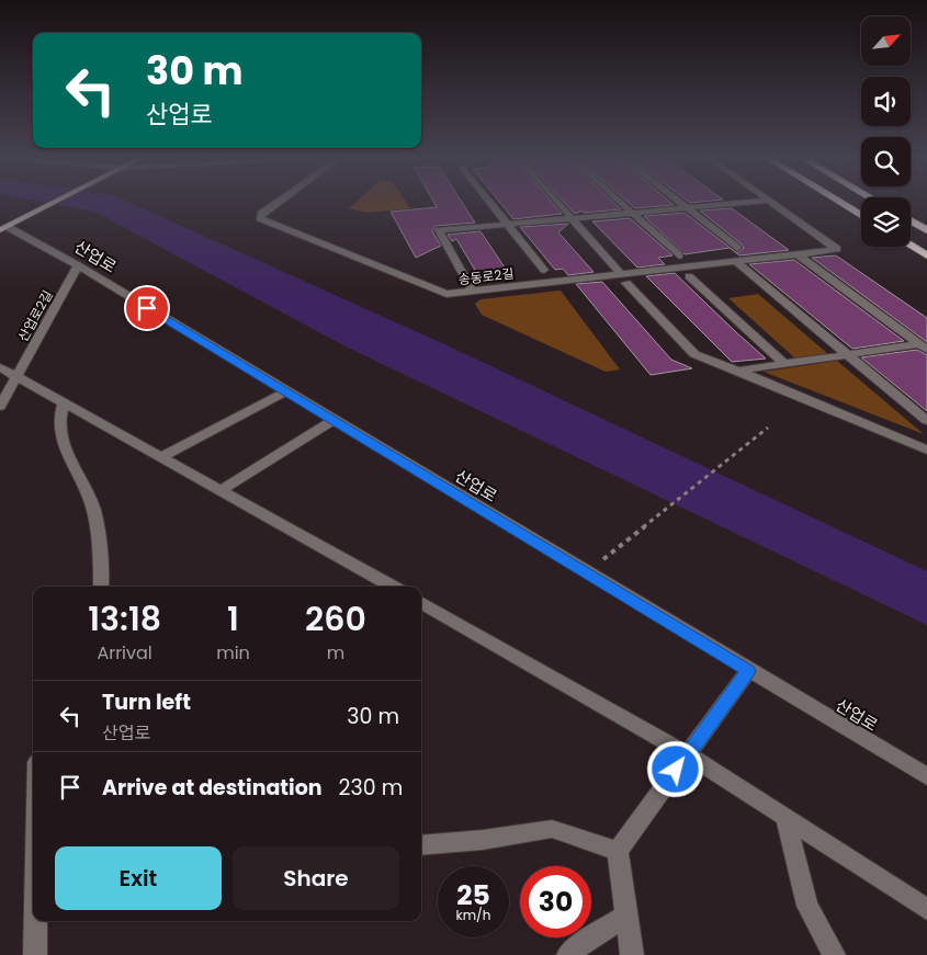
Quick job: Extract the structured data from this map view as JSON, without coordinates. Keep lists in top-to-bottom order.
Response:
{
  "streets": {
    "street": ["산업로", "송동로2길", "산업로2길"]
  },
  "crossings": [
    ["산업로", "산업로2길"]
  ],
  "north": "top right",
  "page": {
    "turn": ["30 m", "산업로"],
    "eta": [
      "13:18",
      "Arrival",
      "1",
      "min",
      "260",
      "m"
    ],
    "list": [
      {
        "name": "Turn left",
        "note": "산업로",
        "value": "30 m"
      },
      {
        "name": "Arrive at destination",
        "value": "230 m"
      }
    ],
    "buttons": ["Exit", "Share"],
    "speed": "25 km/h",
    "limit": "30"
  }
}
